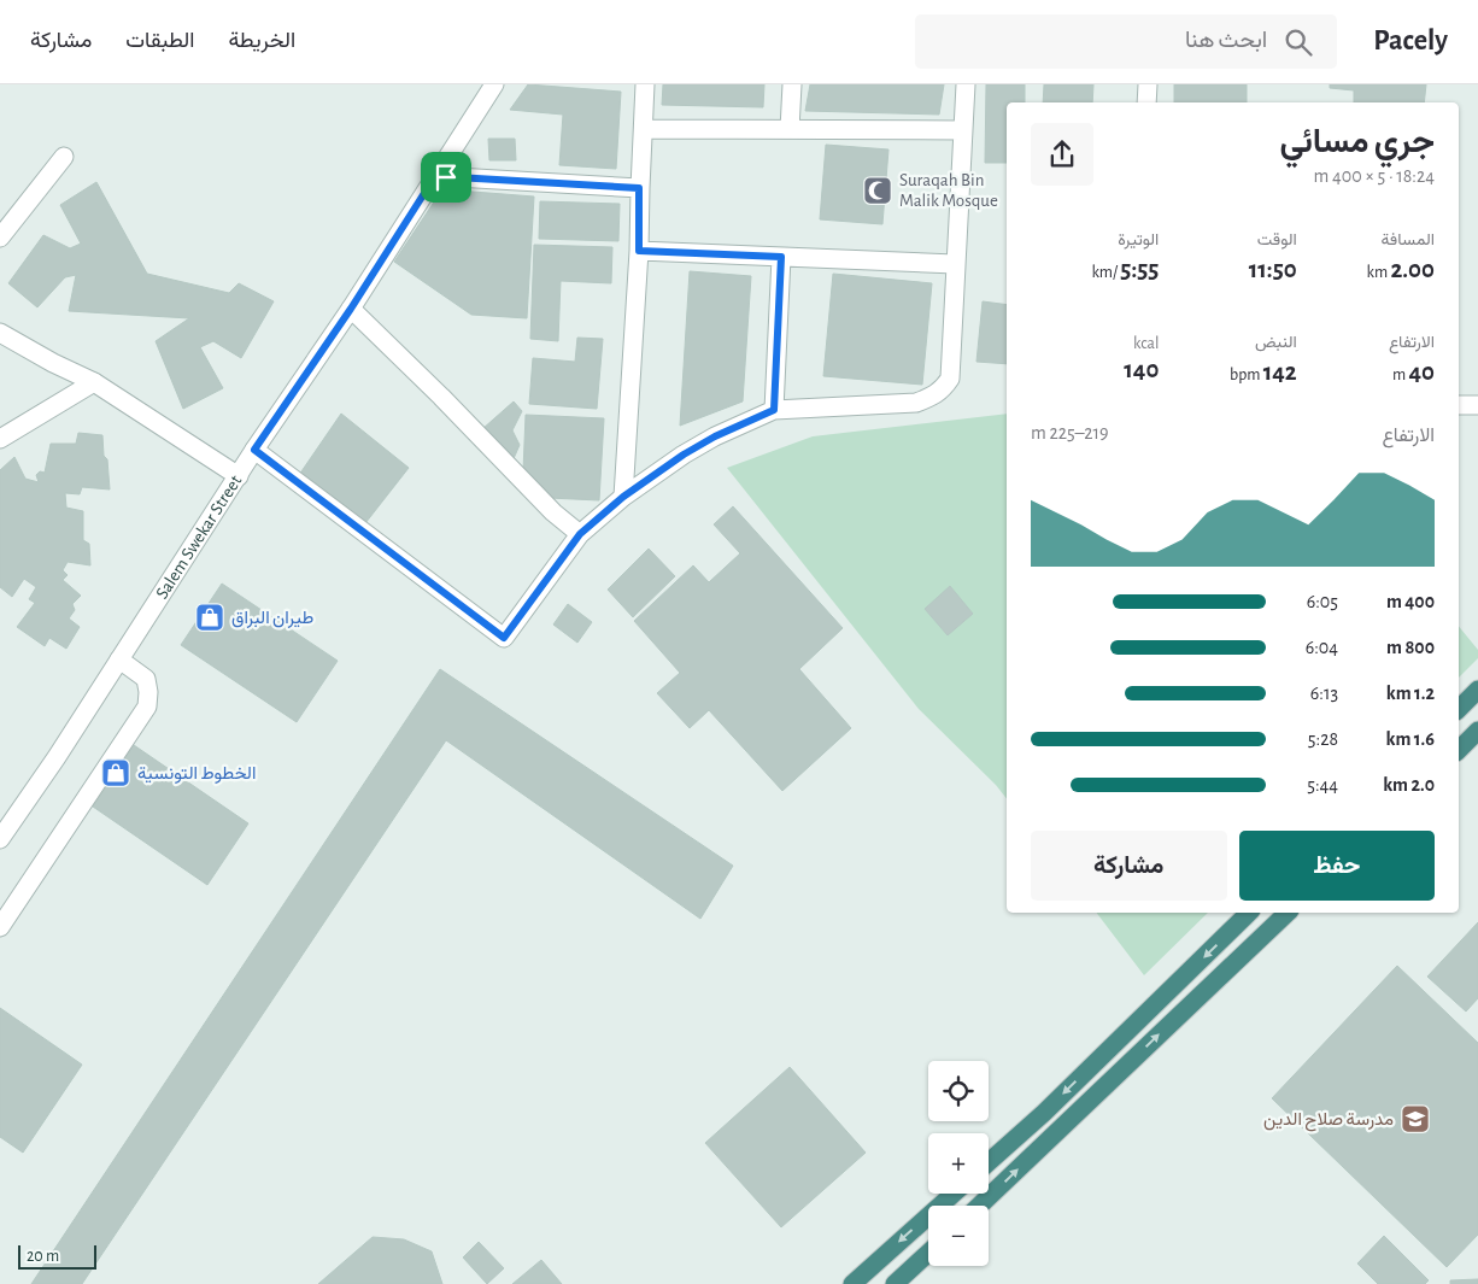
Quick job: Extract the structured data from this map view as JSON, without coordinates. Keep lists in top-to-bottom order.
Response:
{
  "streets": {
    "street": ["Salem Swekar Street"]
  },
  "places": {
    "mosque": ["Suraqah Bin Malik Mosque"],
    "shop": ["طيران البراق", "الخطوط التونسية"],
    "school or university": ["مدرسة صلاح الدين"]
  },
  "scale_bar": "20 m",
  "page": {
    "header": "Pacely",
    "search": "ابحث هنا",
    "nav": ["الخريطة", "الطبقات", "مشاركة"],
    "heading": ["جري مسائي", "18:24 · 5 × 400 m"],
    "stats": [
      ["المسافة", "2.00 km"],
      ["الوقت", "11:50"],
      ["الوتيرة", "5:55 /km"],
      ["الارتفاع", "40 m"],
      ["النبض", "142 bpm"],
      ["kcal", "140"]
    ],
    "chart": ["الارتفاع", "219–225 m"],
    "list": [
      {
        "name": "400 m",
        "note": "6:05"
      },
      {
        "name": "800 m",
        "note": "6:04"
      },
      {
        "name": "1.2 km",
        "note": "6:13"
      },
      {
        "name": "1.6 km",
        "note": "5:28"
      },
      {
        "name": "2.0 km",
        "note": "5:44"
      }
    ],
    "buttons": ["حفظ", "مشاركة"],
    "map_buttons": ["+", "−"],
    "scale": "20 m"
  }
}
